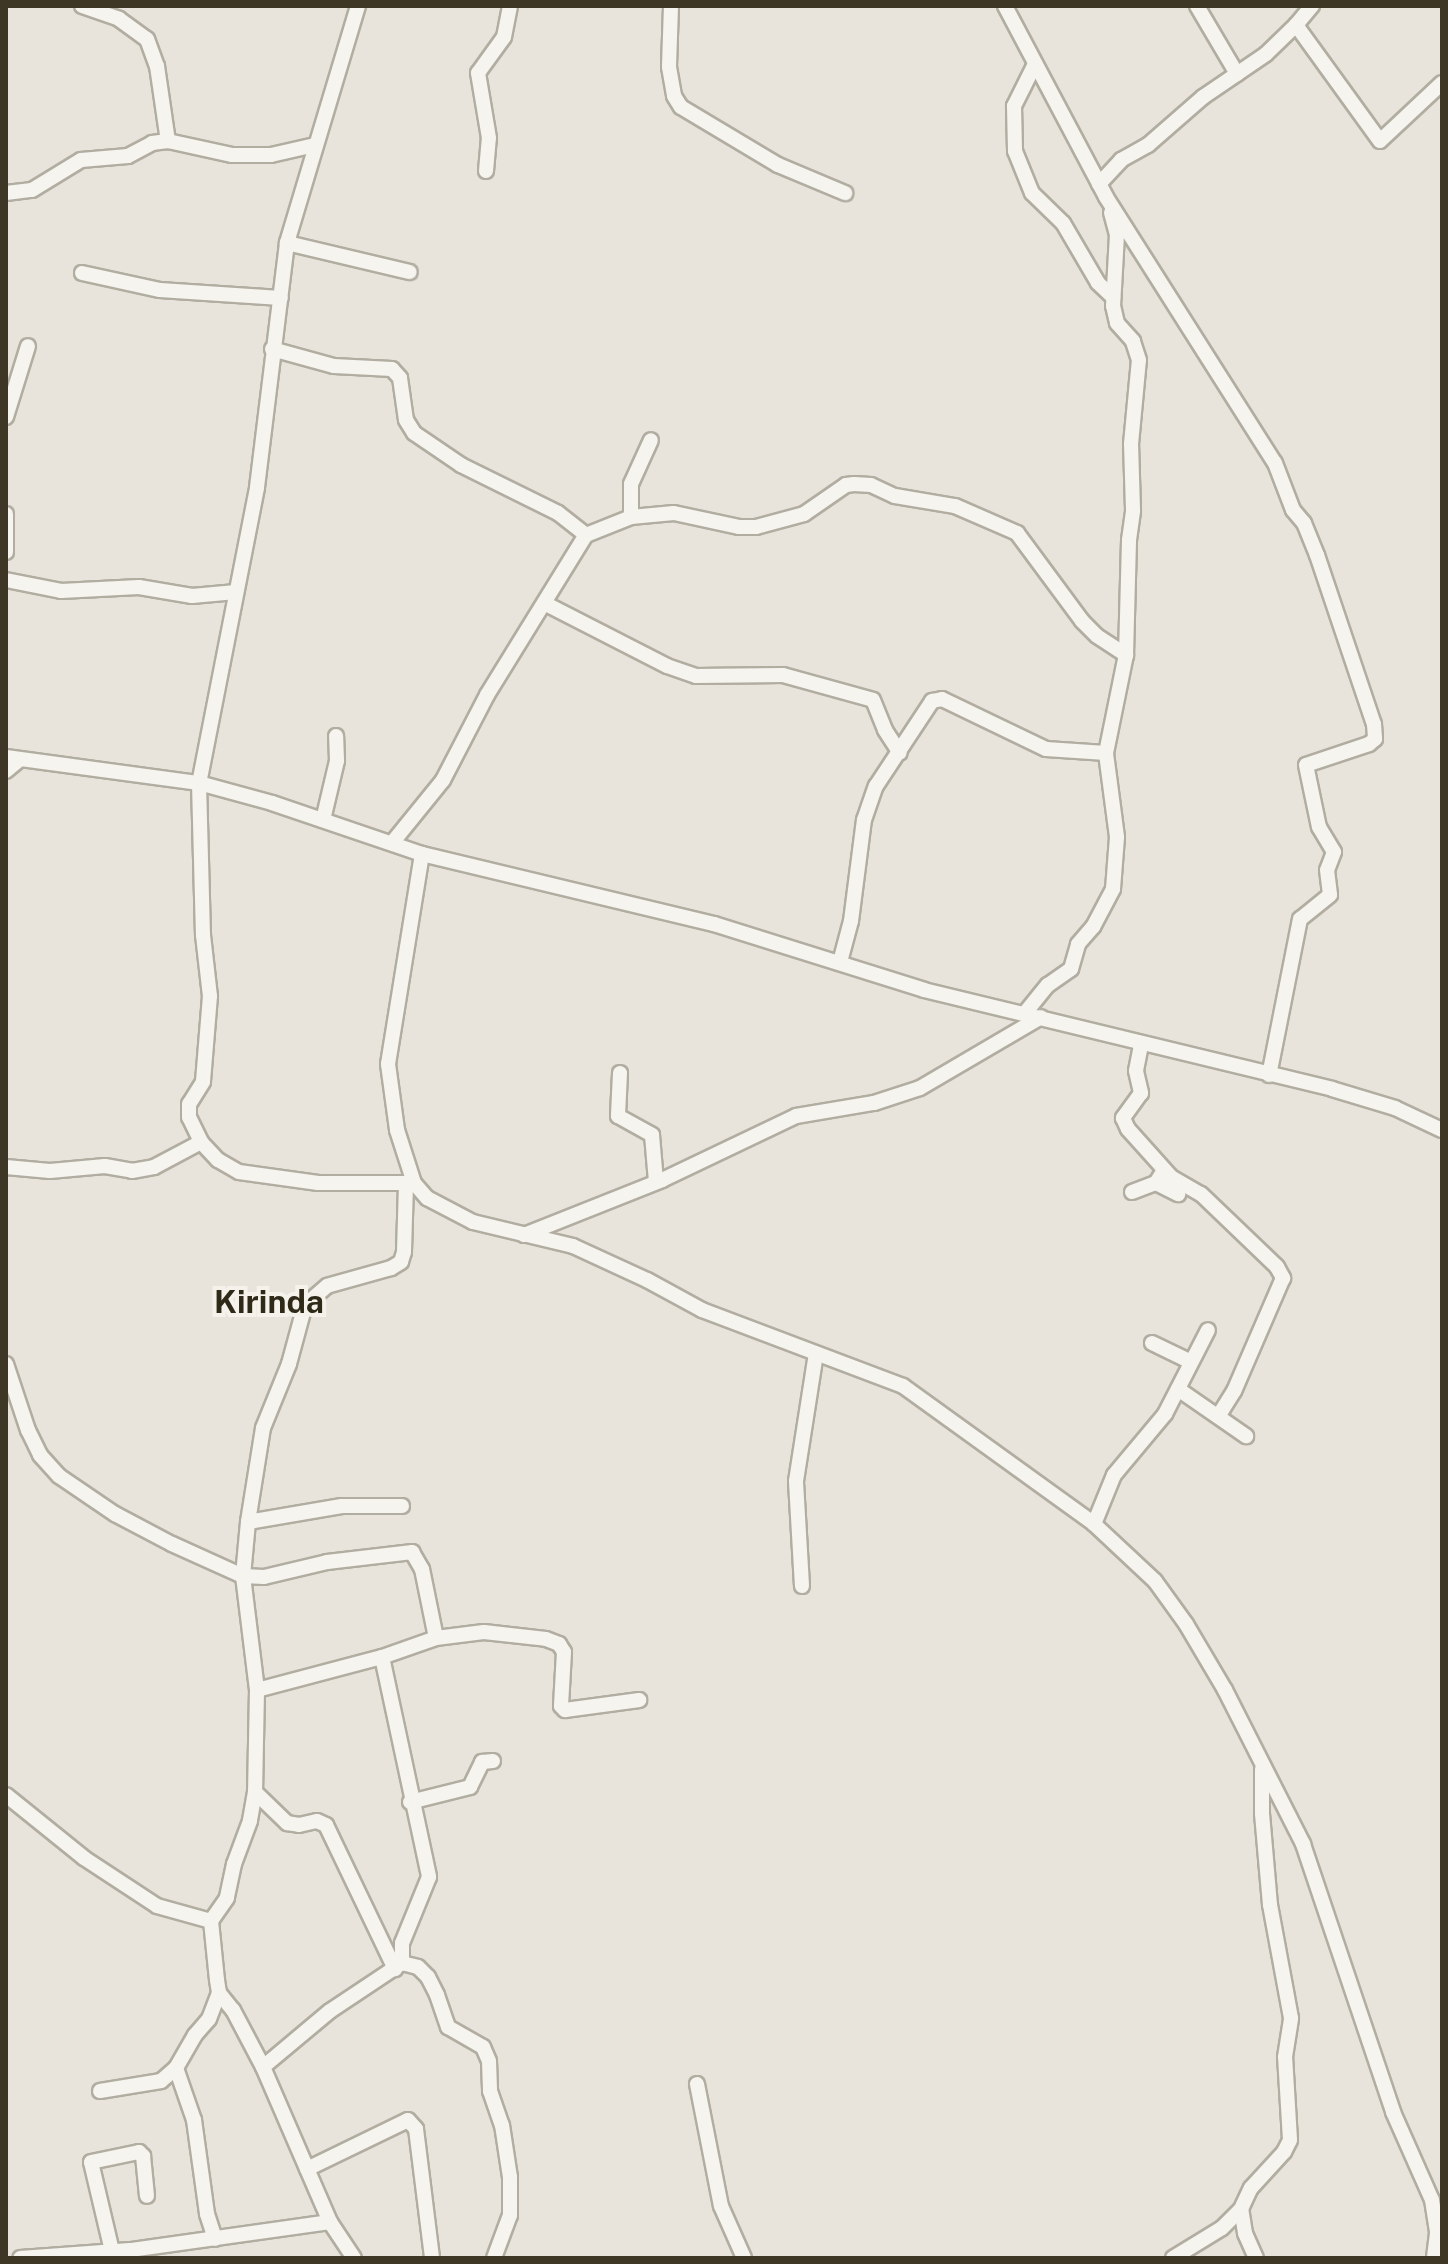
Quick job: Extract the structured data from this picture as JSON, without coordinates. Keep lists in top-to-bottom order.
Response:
{
  "districts": ["Kirinda"]
}
